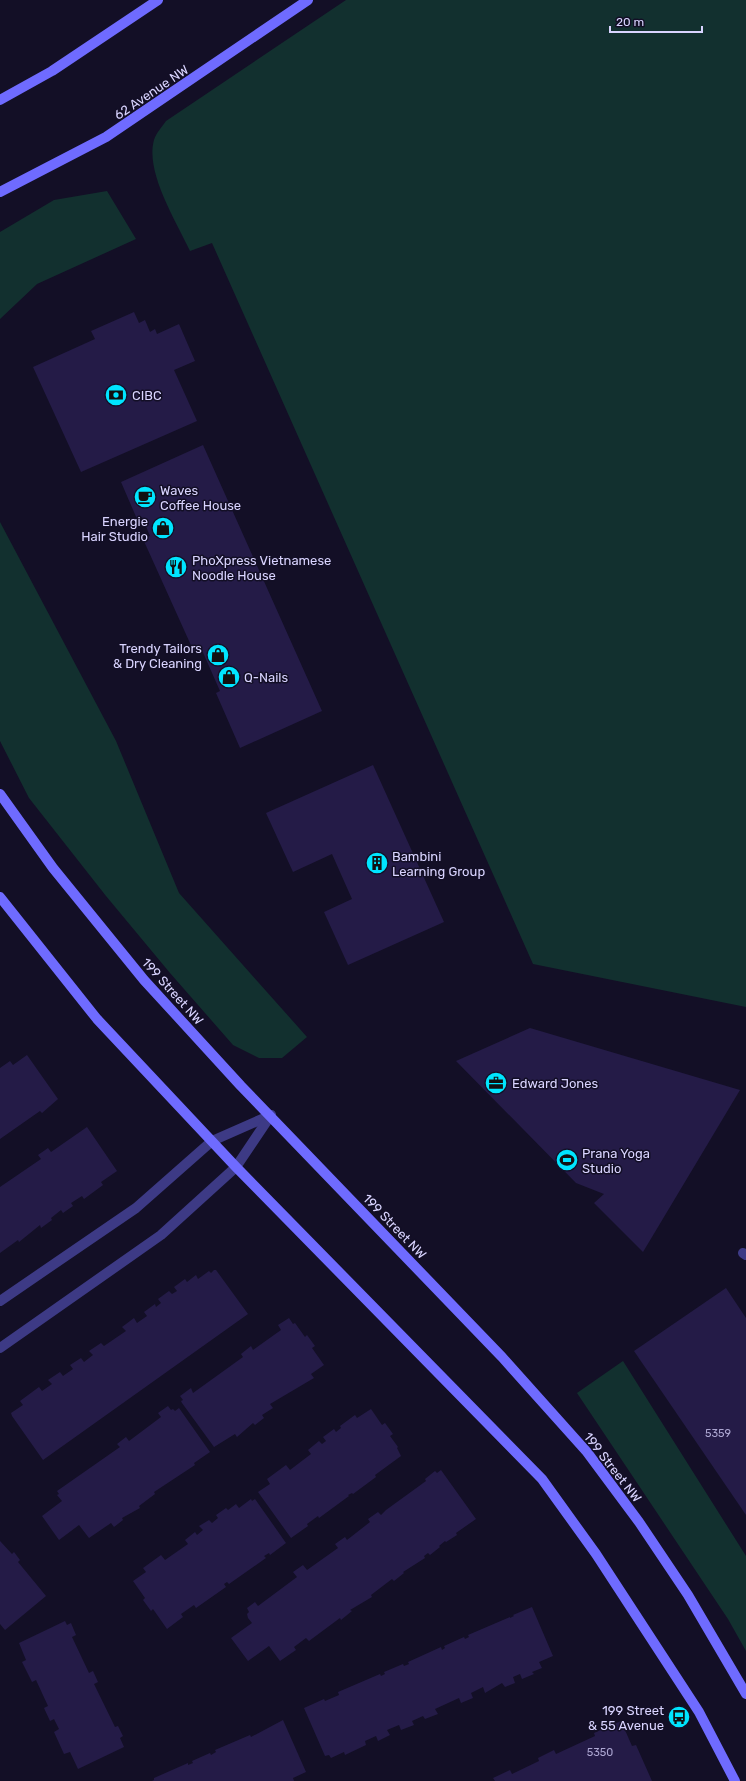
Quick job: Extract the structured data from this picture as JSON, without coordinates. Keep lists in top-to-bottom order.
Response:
{
  "streets": {
    "main road": ["62 Avenue NW", "199 Street NW"]
  },
  "places": {
    "bank": ["CIBC"],
    "cafe": ["Waves Coffee House"],
    "shop": ["Energie Hair Studio", "Trendy Tailors & Dry Cleaning", "Q-Nails"],
    "restaurant": ["PhoXpress Vietnamese Noodle House"],
    "building": ["Bambini Learning Group"],
    "office": ["Edward Jones"],
    "sports": ["Prana Yoga Studio"],
    "bus stop": ["199 Street & 55 Avenue"]
  },
  "house_numbers": ["5359", "5350"],
  "scale_bar": "20 m"
}
